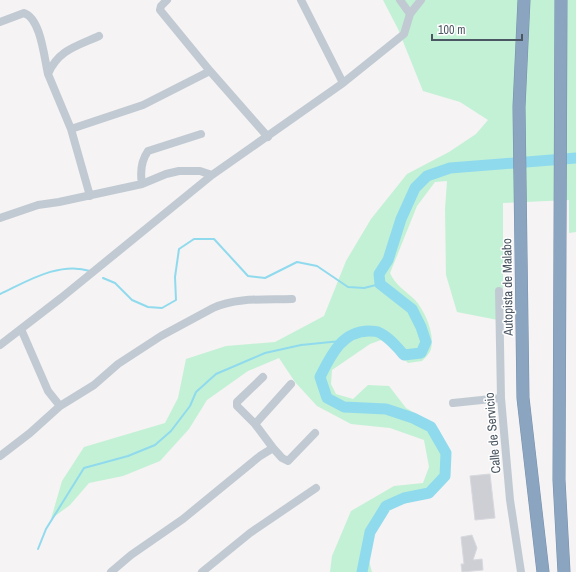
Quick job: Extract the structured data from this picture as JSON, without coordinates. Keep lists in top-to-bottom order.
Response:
{
  "streets": {
    "highway": ["Autopista de Malabo"],
    "street": ["Calle de Servicio"]
  },
  "scale_bar": "100 m"
}
